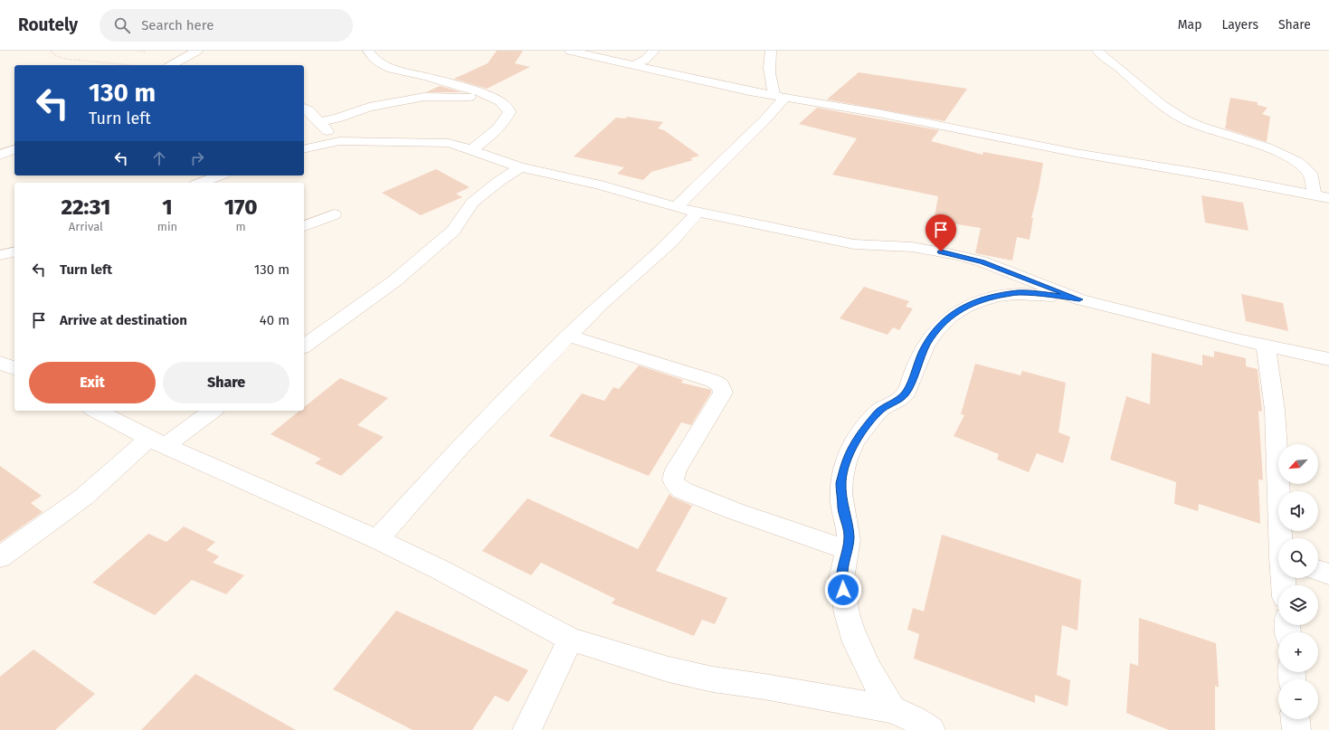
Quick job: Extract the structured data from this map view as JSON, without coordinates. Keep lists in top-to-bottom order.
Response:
{
  "north": "bottom left",
  "page": {
    "header": "Routely",
    "search": "Search here",
    "nav": ["Map", "Layers", "Share"],
    "turn": ["130 m", "Turn left"],
    "eta": [
      "22:31",
      "Arrival",
      "1",
      "min",
      "170",
      "m"
    ],
    "list": [
      {
        "name": "Turn left",
        "value": "130 m"
      },
      {
        "name": "Arrive at destination",
        "value": "40 m"
      }
    ],
    "buttons": ["Exit", "Share"],
    "map_buttons": ["+", "−"]
  }
}
